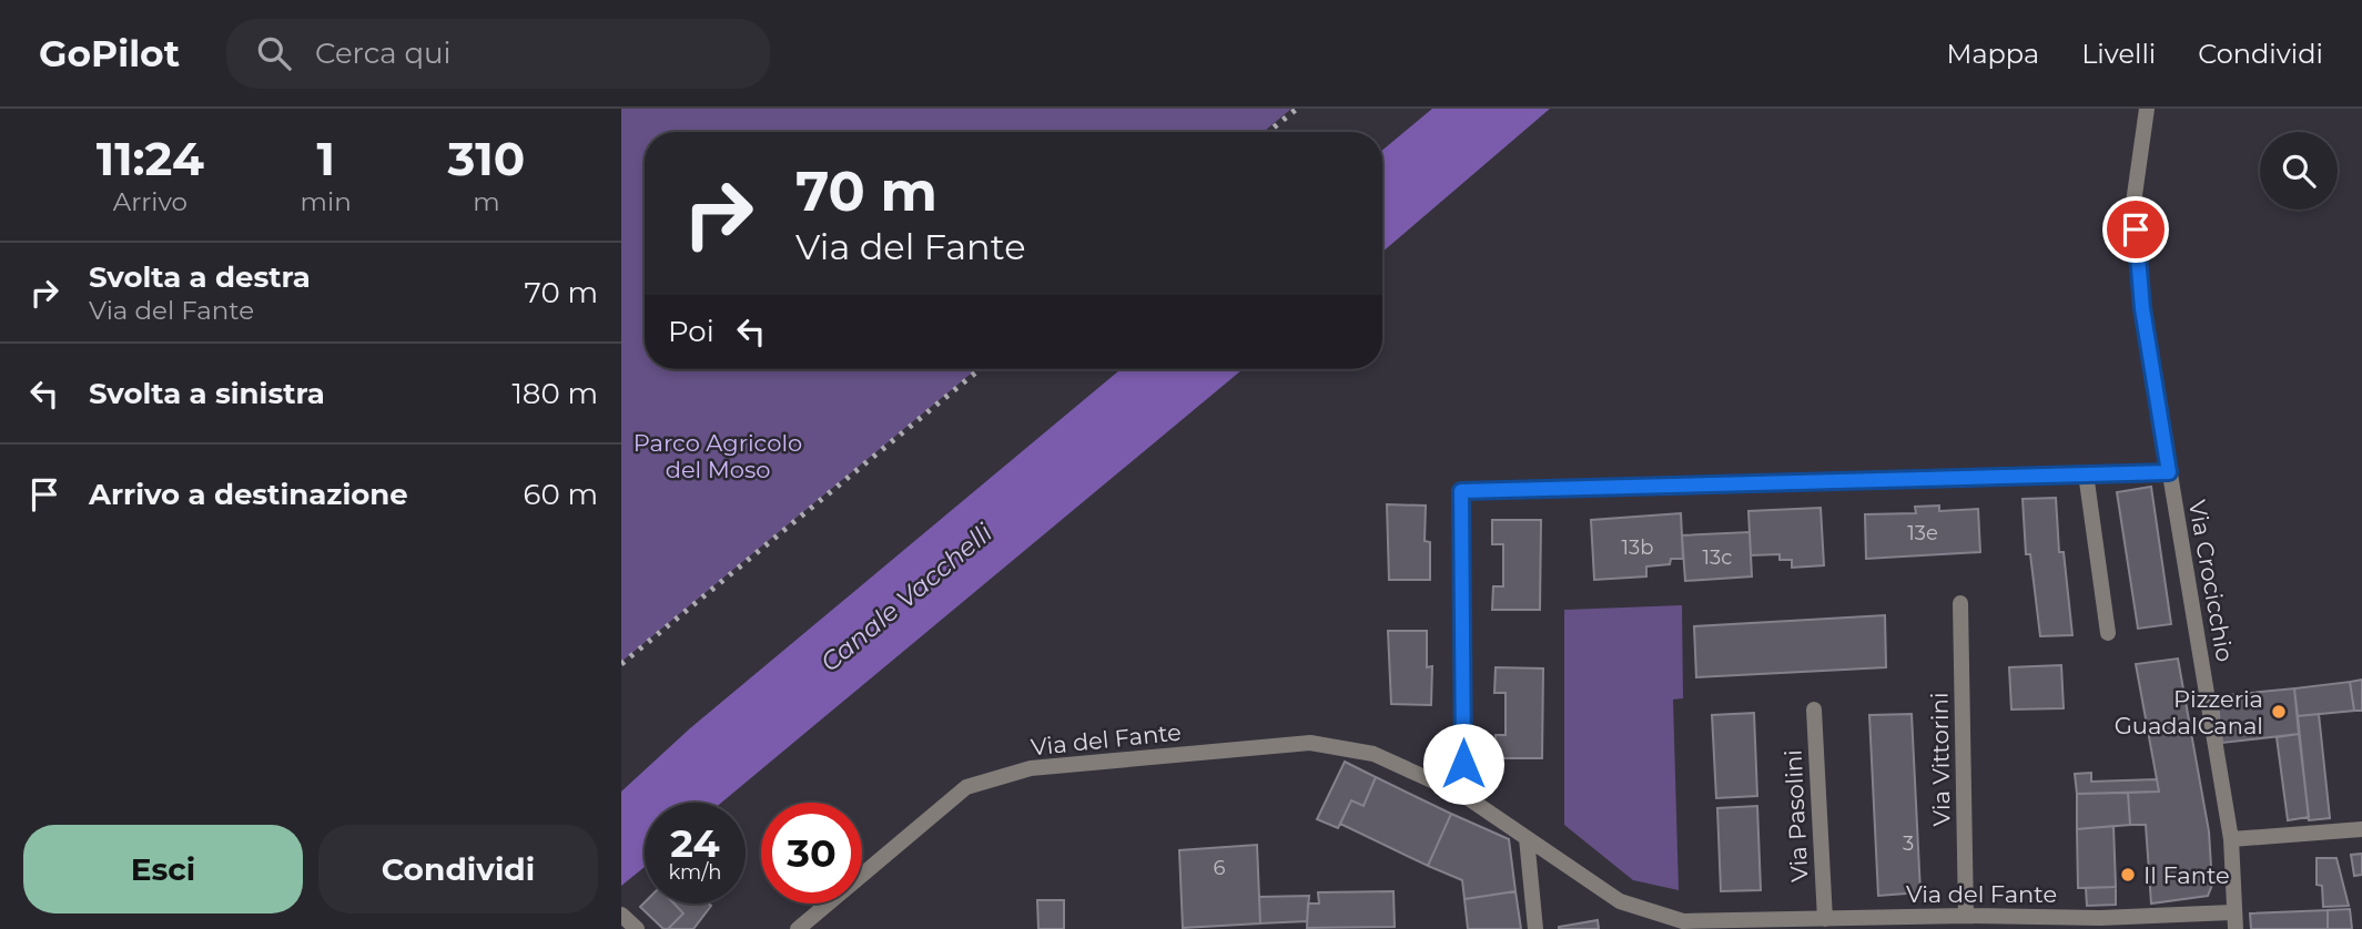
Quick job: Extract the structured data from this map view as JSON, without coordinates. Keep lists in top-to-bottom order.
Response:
{
  "streets": {
    "street": [
      "Via Crocicchio",
      "Via del Fante",
      "Via Vittorini",
      "Via Pasolini"
    ]
  },
  "crossings": [
    ["Via Crocicchio", "Via del Fante"],
    ["Via del Fante", "Via Vittorini"],
    ["Via del Fante", "Via Pasolini"]
  ],
  "water": ["Canale Vacchelli"],
  "parks": ["Parco Agricolo del Moso"],
  "places": ["Pizzeria GuadalCanal", "Il Fante"],
  "house_numbers": [
    "13e",
    "13b",
    "13c",
    "3",
    "6"
  ],
  "page": {
    "header": "GoPilot",
    "search": "Cerca qui",
    "nav": ["Mappa", "Livelli", "Condividi"],
    "eta": [
      "11:24",
      "Arrivo",
      "1",
      "min",
      "310",
      "m"
    ],
    "turn": ["70 m", "Via del Fante"],
    "list": [
      {
        "name": "Svolta a destra",
        "note": "Via del Fante",
        "value": "70 m"
      },
      {
        "name": "Svolta a sinistra",
        "value": "180 m"
      },
      {
        "name": "Arrivo a destinazione",
        "value": "60 m"
      }
    ],
    "then": "Poi",
    "speed": "24 km/h",
    "limit": "30",
    "buttons": ["Esci", "Condividi"]
  }
}
